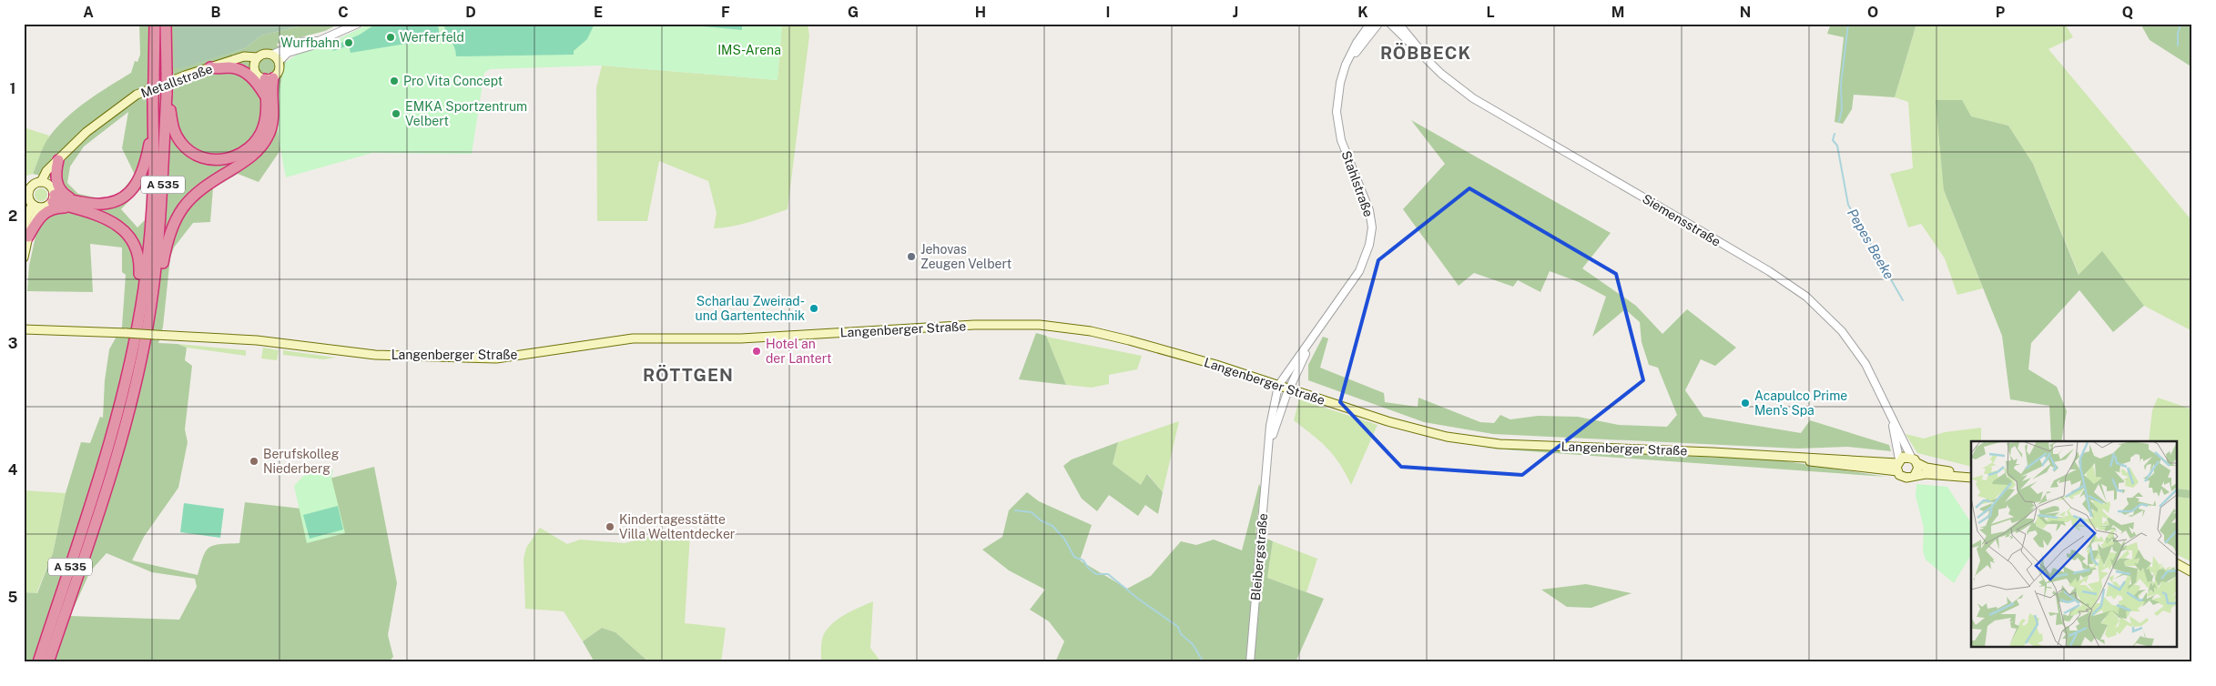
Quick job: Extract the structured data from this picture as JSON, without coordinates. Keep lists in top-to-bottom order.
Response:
{
  "streets": {
    "highway": ["A 535"],
    "main road": ["Metallstraße", "Langenberger Straße"],
    "street": ["Stahlstraße", "Siemensstraße", "Bleibergstraße"]
  },
  "crossings": [
    ["Stahlstraße", "Langenberger Straße"],
    ["Stahlstraße", "Bleibergstraße"],
    ["Siemensstraße", "Langenberger Straße"],
    ["Langenberger Straße", "Bleibergstraße"]
  ],
  "districts": ["RÖBBECK", "RÖTTGEN"],
  "water": ["Pepes Beeke"],
  "parks": ["IMS-Arena"],
  "places": [
    "Werferfeld",
    "Wurfbahn",
    "Pro Vita Concept",
    "EMKA Sportzentrum Velbert",
    "Jehovas Zeugen Velbert",
    "Scharlau Zweirad- und Gartentechnik",
    "Hotel an der Lantert",
    "Acapulco Prime Men's Spa",
    "Berufskolleg Niederberg",
    "Kindertagesstätte Villa Weltentdecker"
  ],
  "grid": {
    "columns": [
      "A",
      "B",
      "C",
      "D",
      "E",
      "F",
      "G",
      "H",
      "I",
      "J",
      "K",
      "L",
      "M",
      "N",
      "O",
      "P",
      "Q"
    ],
    "rows": [
      "1",
      "2",
      "3",
      "4",
      "5"
    ]
  }
}
